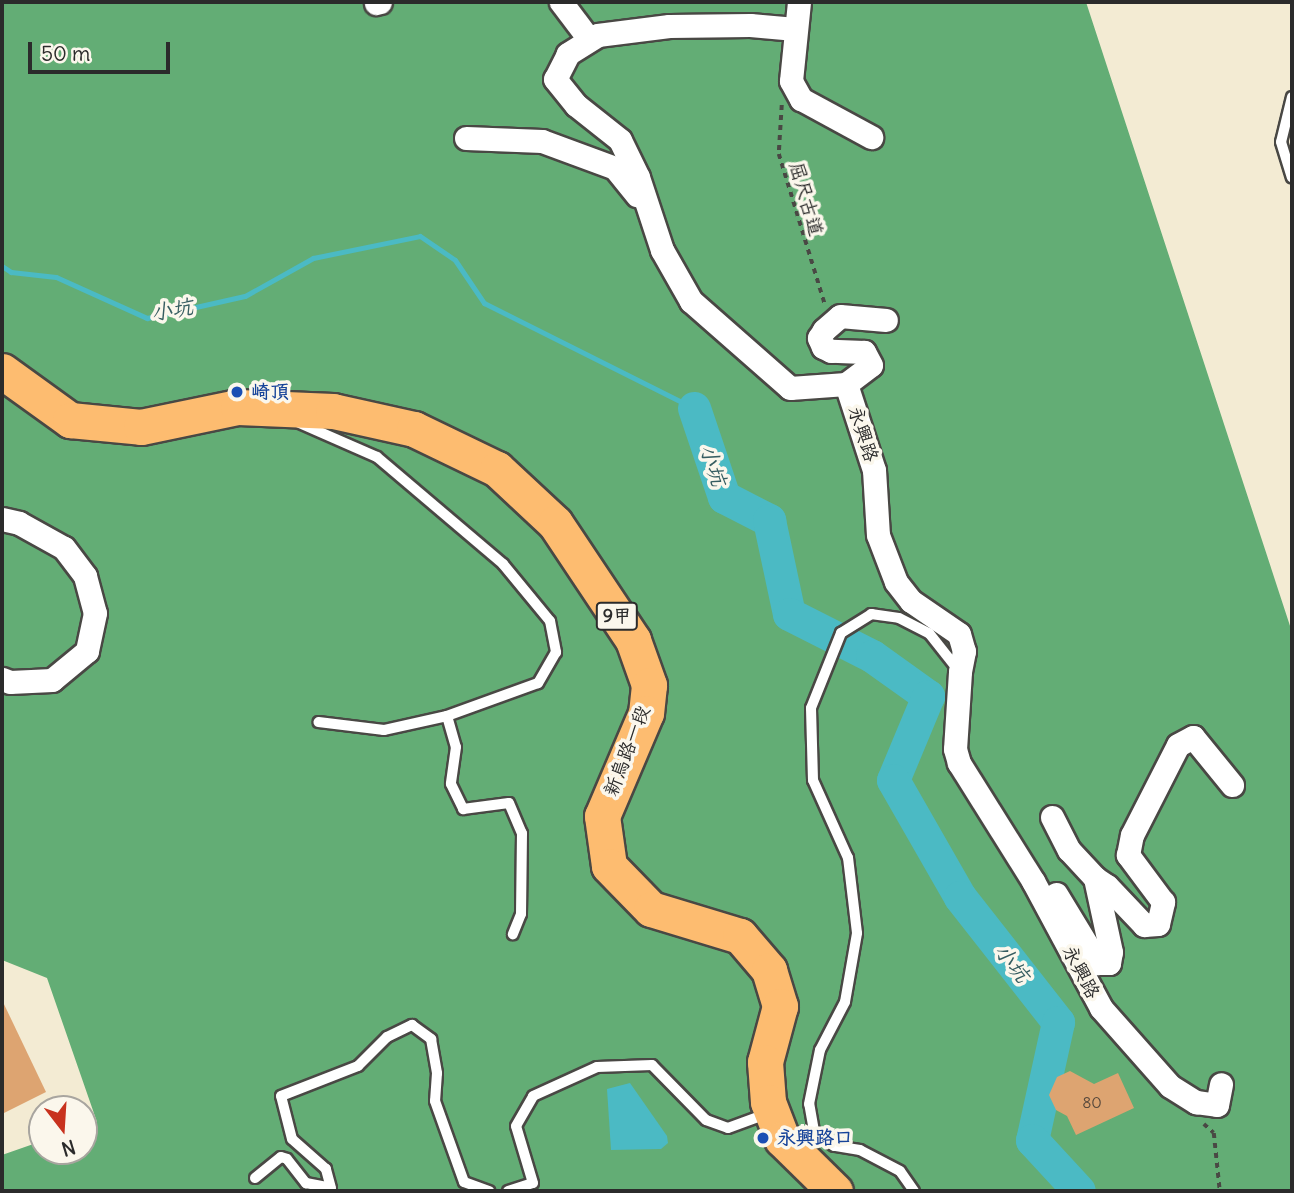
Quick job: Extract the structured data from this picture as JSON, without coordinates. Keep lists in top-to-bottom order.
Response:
{
  "streets": {
    "main road": ["9甲", "新烏路一段"],
    "street": ["永興路"],
    "path": ["屈尺古道"]
  },
  "water": ["小坑"],
  "places": ["崎頂", "永興路口"],
  "house_numbers": ["80"],
  "scale_bar": "50 m",
  "north": "bottom"
}
